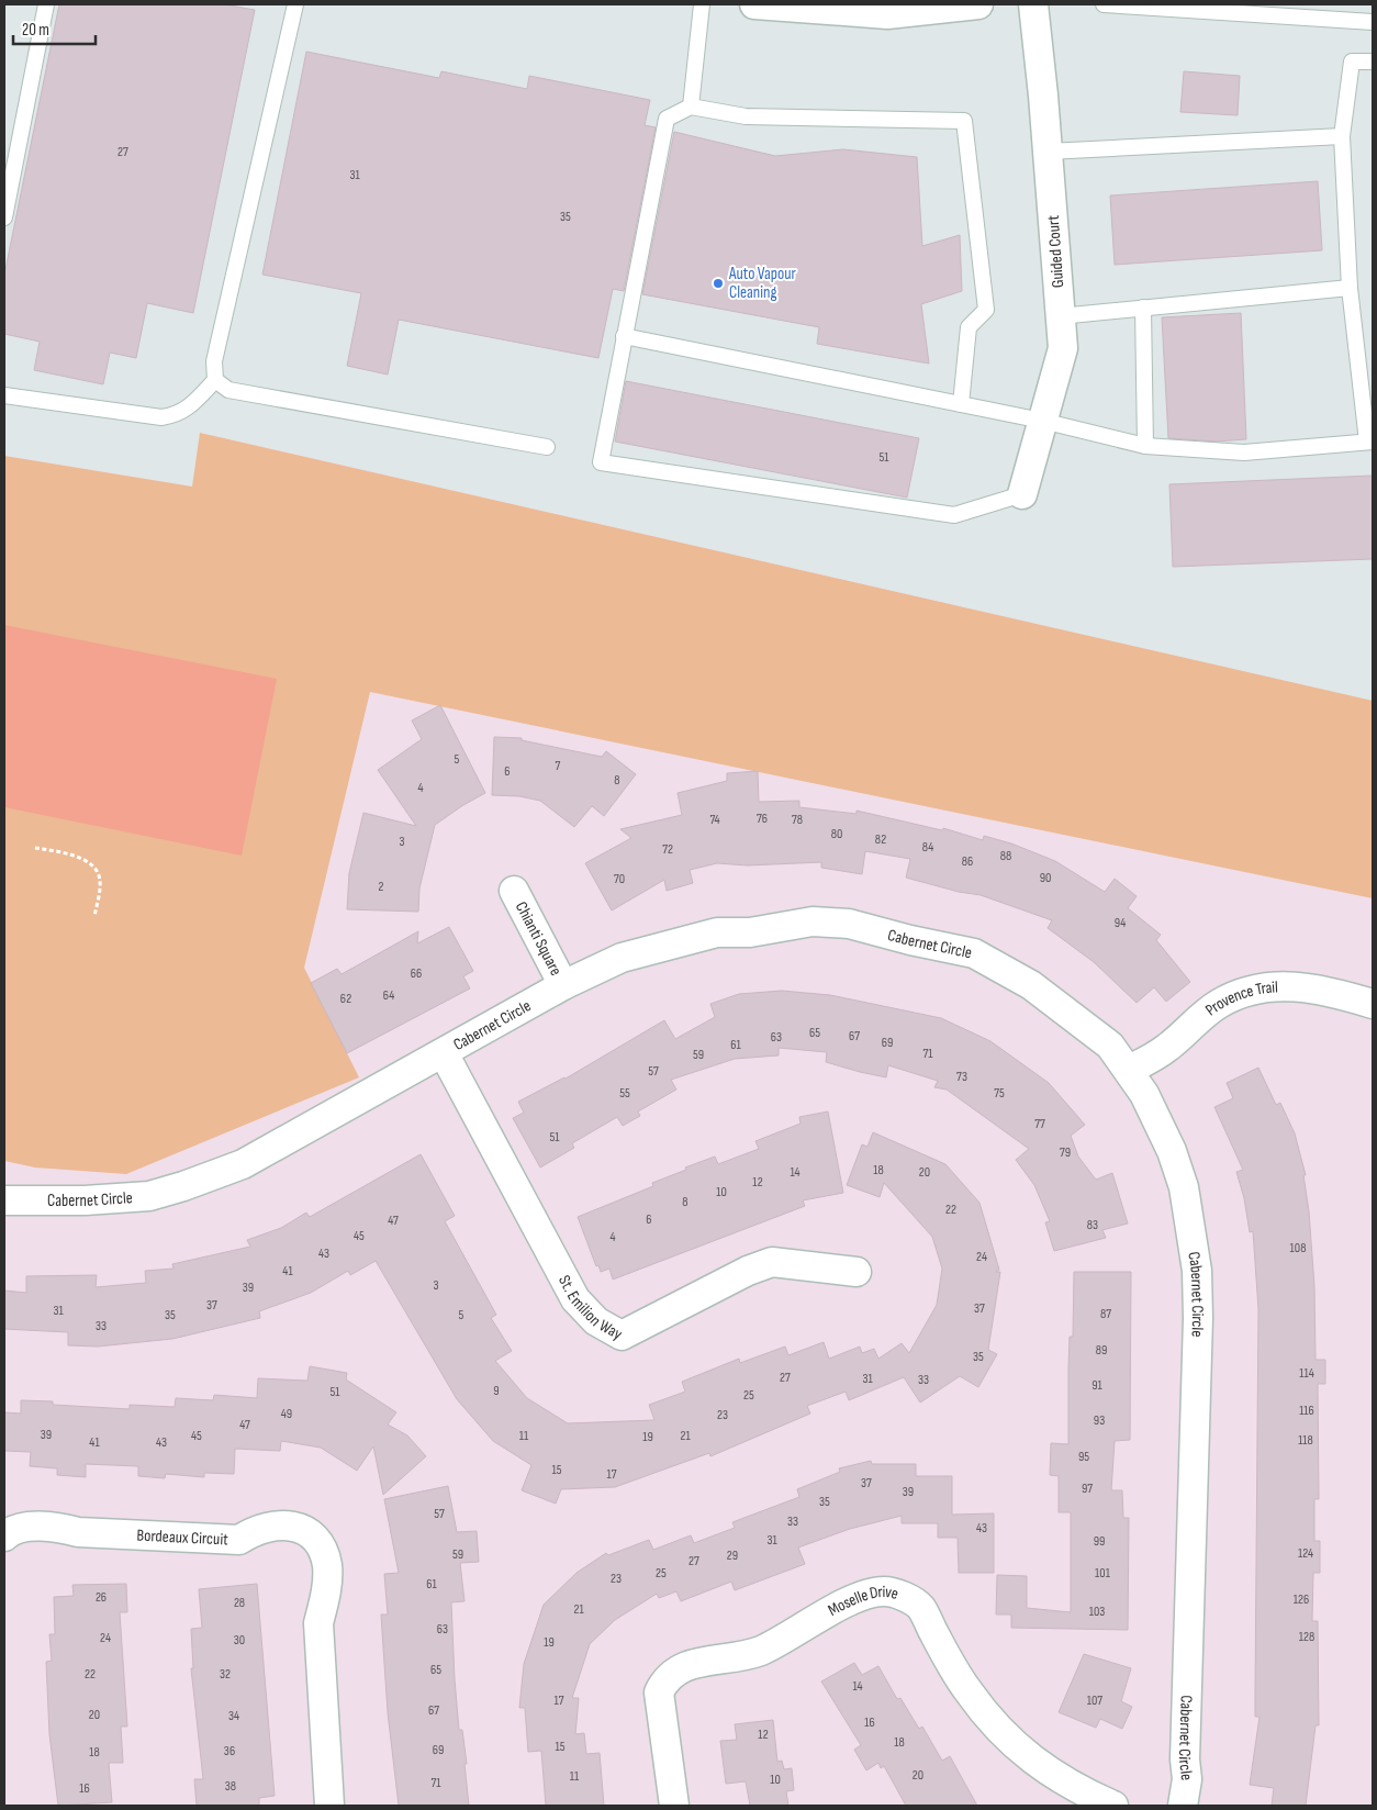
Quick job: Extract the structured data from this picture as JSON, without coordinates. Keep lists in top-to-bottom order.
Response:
{
  "streets": {
    "street": [
      "Guided Court",
      "Chianti Square",
      "Cabernet Circle",
      "Provence Trail",
      "St. Emilion Way",
      "Bordeaux Circuit",
      "Moselle Drive"
    ]
  },
  "crossings": [
    ["Chianti Square", "Cabernet Circle"],
    ["Cabernet Circle", "Provence Trail"],
    ["Cabernet Circle", "St. Emilion Way"]
  ],
  "places": ["Auto Vapour Cleaning"],
  "house_numbers": [
    "27",
    "31",
    "35",
    "51",
    "5",
    "7",
    "6",
    "8",
    "4",
    "76",
    "74",
    "78",
    "80",
    "82",
    "3",
    "84",
    "72",
    "88",
    "86",
    "90",
    "70",
    "2",
    "94",
    "66",
    "64",
    "62",
    "65",
    "67",
    "63",
    "69",
    "61",
    "71",
    "59",
    "57",
    "73",
    "55",
    "75",
    "77",
    "51",
    "79",
    "18",
    "14",
    "20",
    "12",
    "10",
    "8",
    "22",
    "6",
    "47",
    "83",
    "45",
    "4",
    "108",
    "43",
    "24",
    "41",
    "3",
    "39",
    "37",
    "37",
    "31",
    "87",
    "35",
    "5",
    "33",
    "89",
    "35",
    "114",
    "27",
    "31",
    "33",
    "91",
    "9",
    "51",
    "25",
    "116",
    "49",
    "23",
    "93",
    "47",
    "39",
    "45",
    "11",
    "21",
    "19",
    "118",
    "41",
    "43",
    "95",
    "15",
    "17",
    "37",
    "97",
    "39",
    "35",
    "57",
    "33",
    "43",
    "31",
    "99",
    "124",
    "59",
    "29",
    "27",
    "25",
    "101",
    "23",
    "61",
    "26",
    "126",
    "28",
    "21",
    "103",
    "63",
    "128",
    "24",
    "30",
    "19",
    "65",
    "22",
    "32",
    "14",
    "17",
    "107",
    "67",
    "20",
    "34",
    "16",
    "12",
    "18",
    "15",
    "69",
    "36",
    "18",
    "20",
    "11",
    "10",
    "71",
    "38",
    "16"
  ],
  "scale_bar": "20 m"
}
